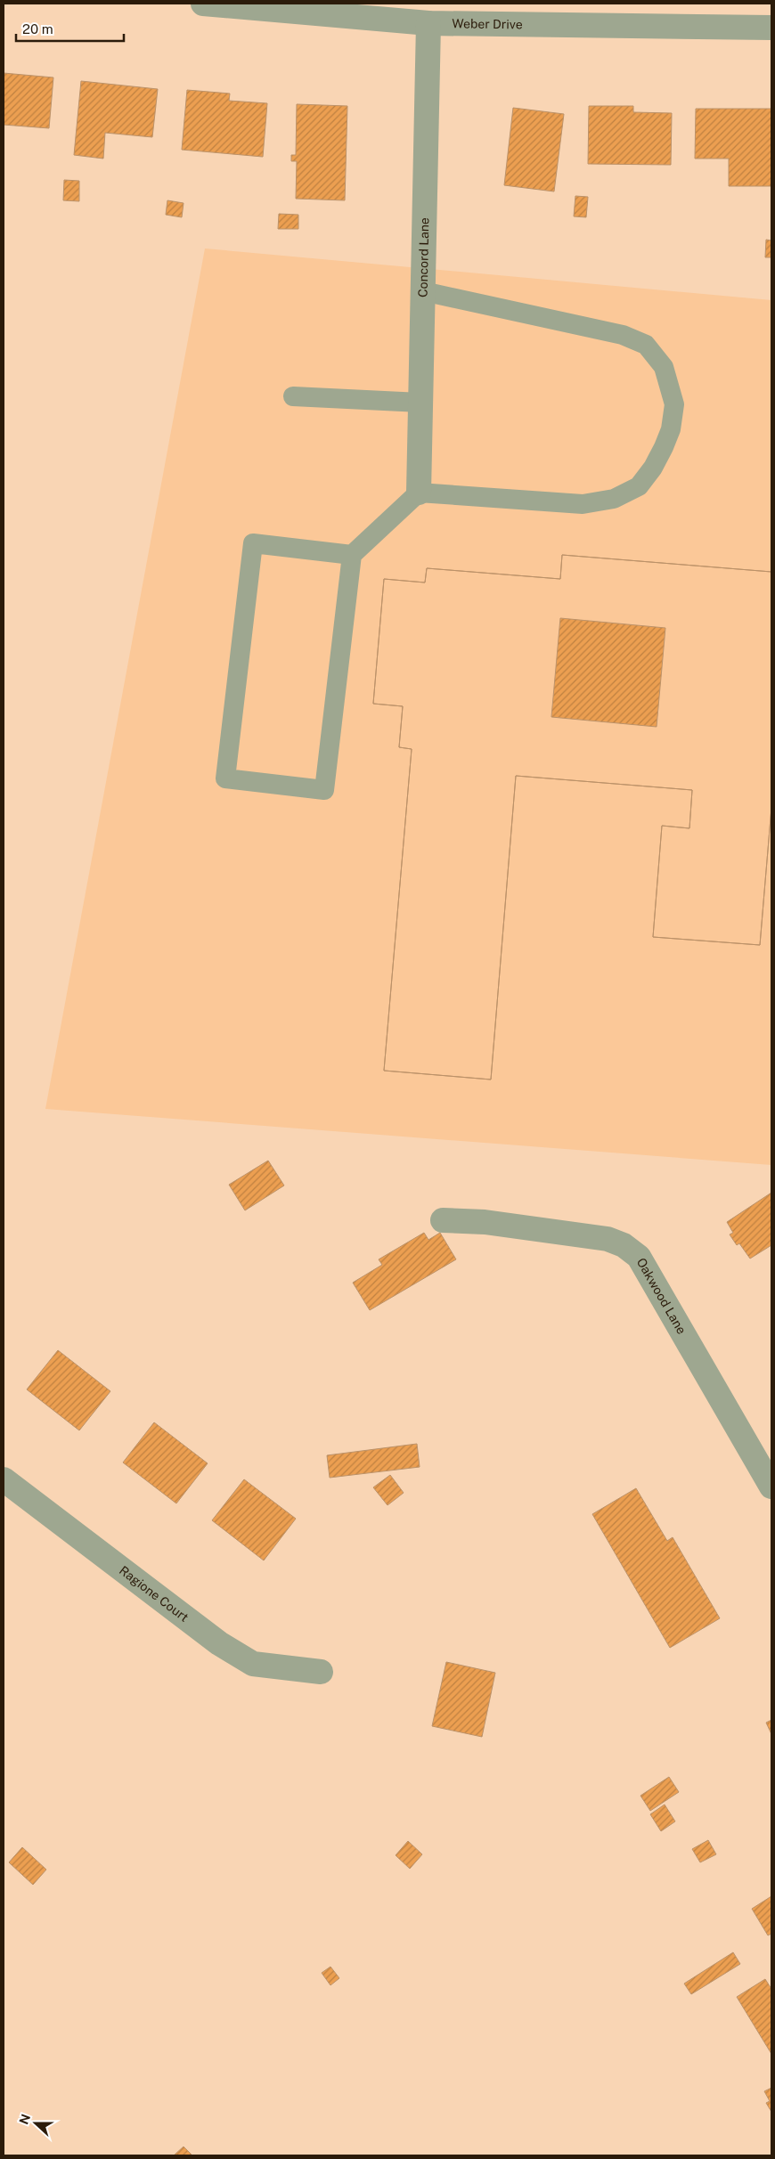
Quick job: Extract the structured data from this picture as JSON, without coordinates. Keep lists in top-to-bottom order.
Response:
{
  "streets": {
    "street": [
      "Weber Drive",
      "Concord Lane",
      "Oakwood Lane",
      "Ragione Court"
    ]
  },
  "crossings": [
    ["Weber Drive", "Concord Lane"]
  ],
  "scale_bar": "20 m",
  "north": "left"
}
